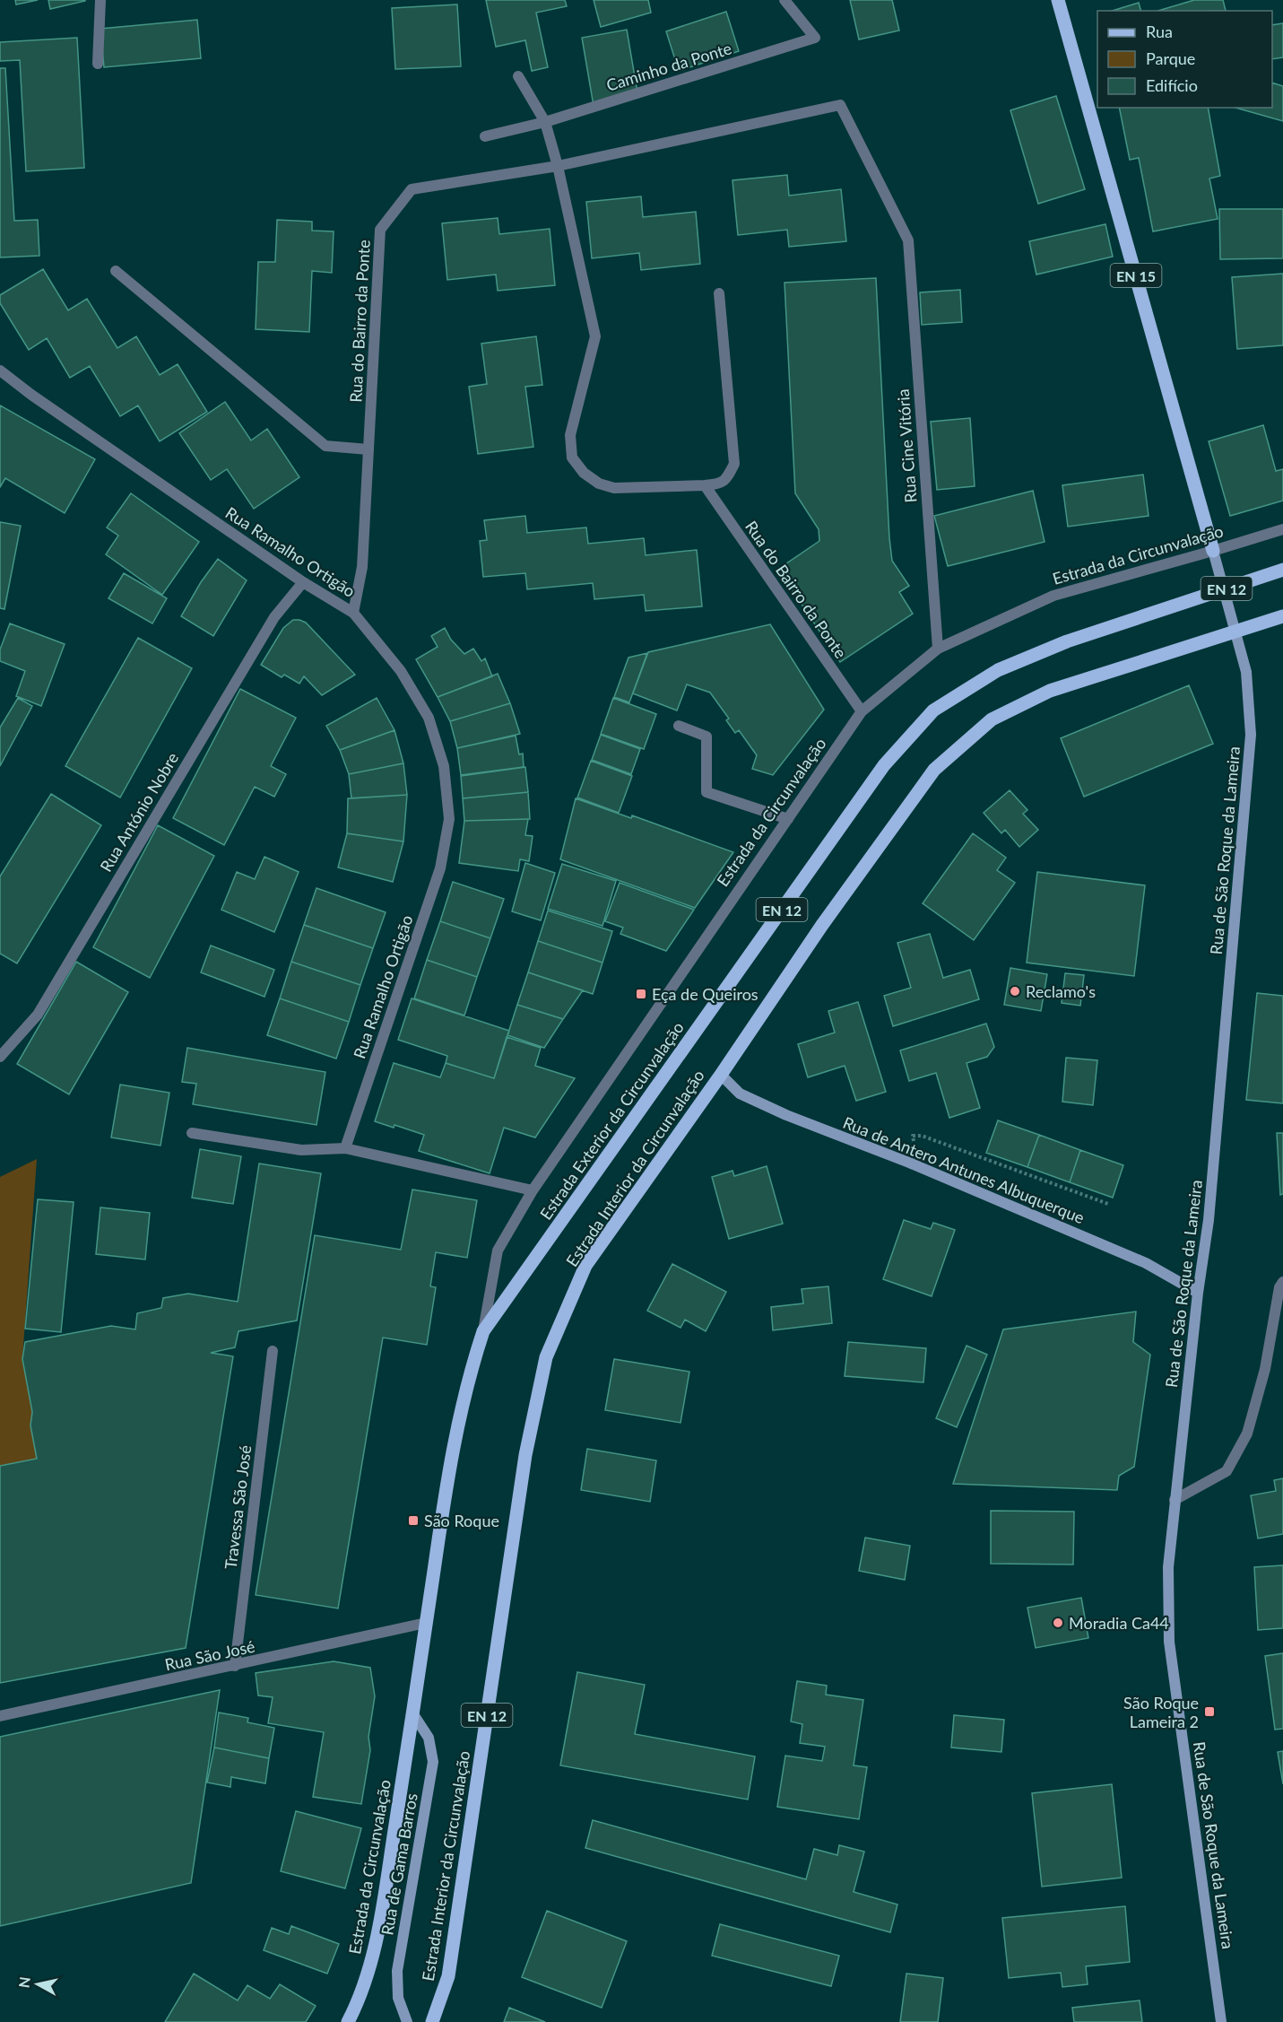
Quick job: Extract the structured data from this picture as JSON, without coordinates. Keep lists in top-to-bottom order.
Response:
{
  "streets": {
    "main road": [
      "EN 15",
      "Estrada da Circunvalação",
      "EN 12",
      "Rua de São Roque da Lameira",
      "Estrada Exterior da Circunvalação",
      "Estrada Interior da Circunvalação",
      "Rua de Antero Antunes Albuquerque",
      "Rua de Gama Barros"
    ],
    "street": [
      "Caminho da Ponte",
      "Rua do Bairro da Ponte",
      "Rua Cine Vitória",
      "Rua Ramalho Ortigão",
      "Rua António Nobre",
      "Travessa São José",
      "Rua São José"
    ]
  },
  "crossings": [
    ["EN 15", "Estrada da Circunvalação"],
    ["EN 15", "Rua de São Roque da Lameira"],
    ["Rua do Bairro da Ponte", "Rua Cine Vitória"],
    ["Rua do Bairro da Ponte", "Rua Ramalho Ortigão"],
    ["Rua do Bairro da Ponte", "Estrada da Circunvalação"],
    ["Rua Cine Vitória", "Estrada da Circunvalação"],
    ["Rua Ramalho Ortigão", "Rua António Nobre"],
    ["Estrada da Circunvalação", "Rua de São Roque da Lameira"],
    ["Estrada da Circunvalação", "Estrada Exterior da Circunvalação"],
    ["Estrada da Circunvalação", "Rua de Gama Barros"],
    ["Rua de São Roque da Lameira", "Rua de Antero Antunes Albuquerque"],
    ["Estrada Exterior da Circunvalação", "Rua São José"],
    ["Estrada Exterior da Circunvalação", "Rua de Gama Barros"],
    ["Estrada Interior da Circunvalação", "Rua de Antero Antunes Albuquerque"],
    ["Travessa São José", "Rua São José"]
  ],
  "places": {
    "other": ["Reclamo's", "Moradia Ca44"],
    "transit": ["Eça de Queiros", "São Roque", "São Roque Lameira 2"]
  },
  "legend": ["Rua", "Parque", "Edifício"],
  "north": "left"
}
